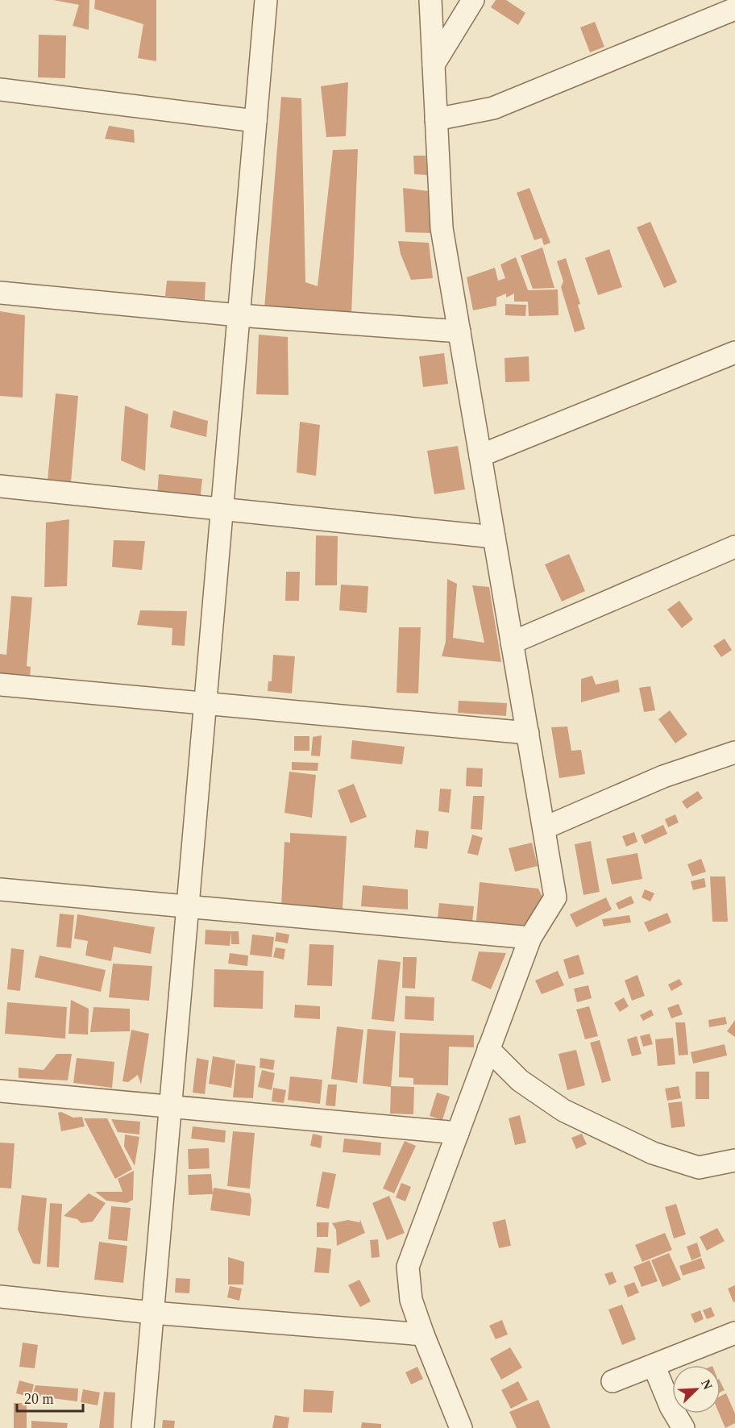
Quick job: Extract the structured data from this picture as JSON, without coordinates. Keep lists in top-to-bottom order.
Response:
{
  "scale_bar": "20 m",
  "north": "top right"
}
